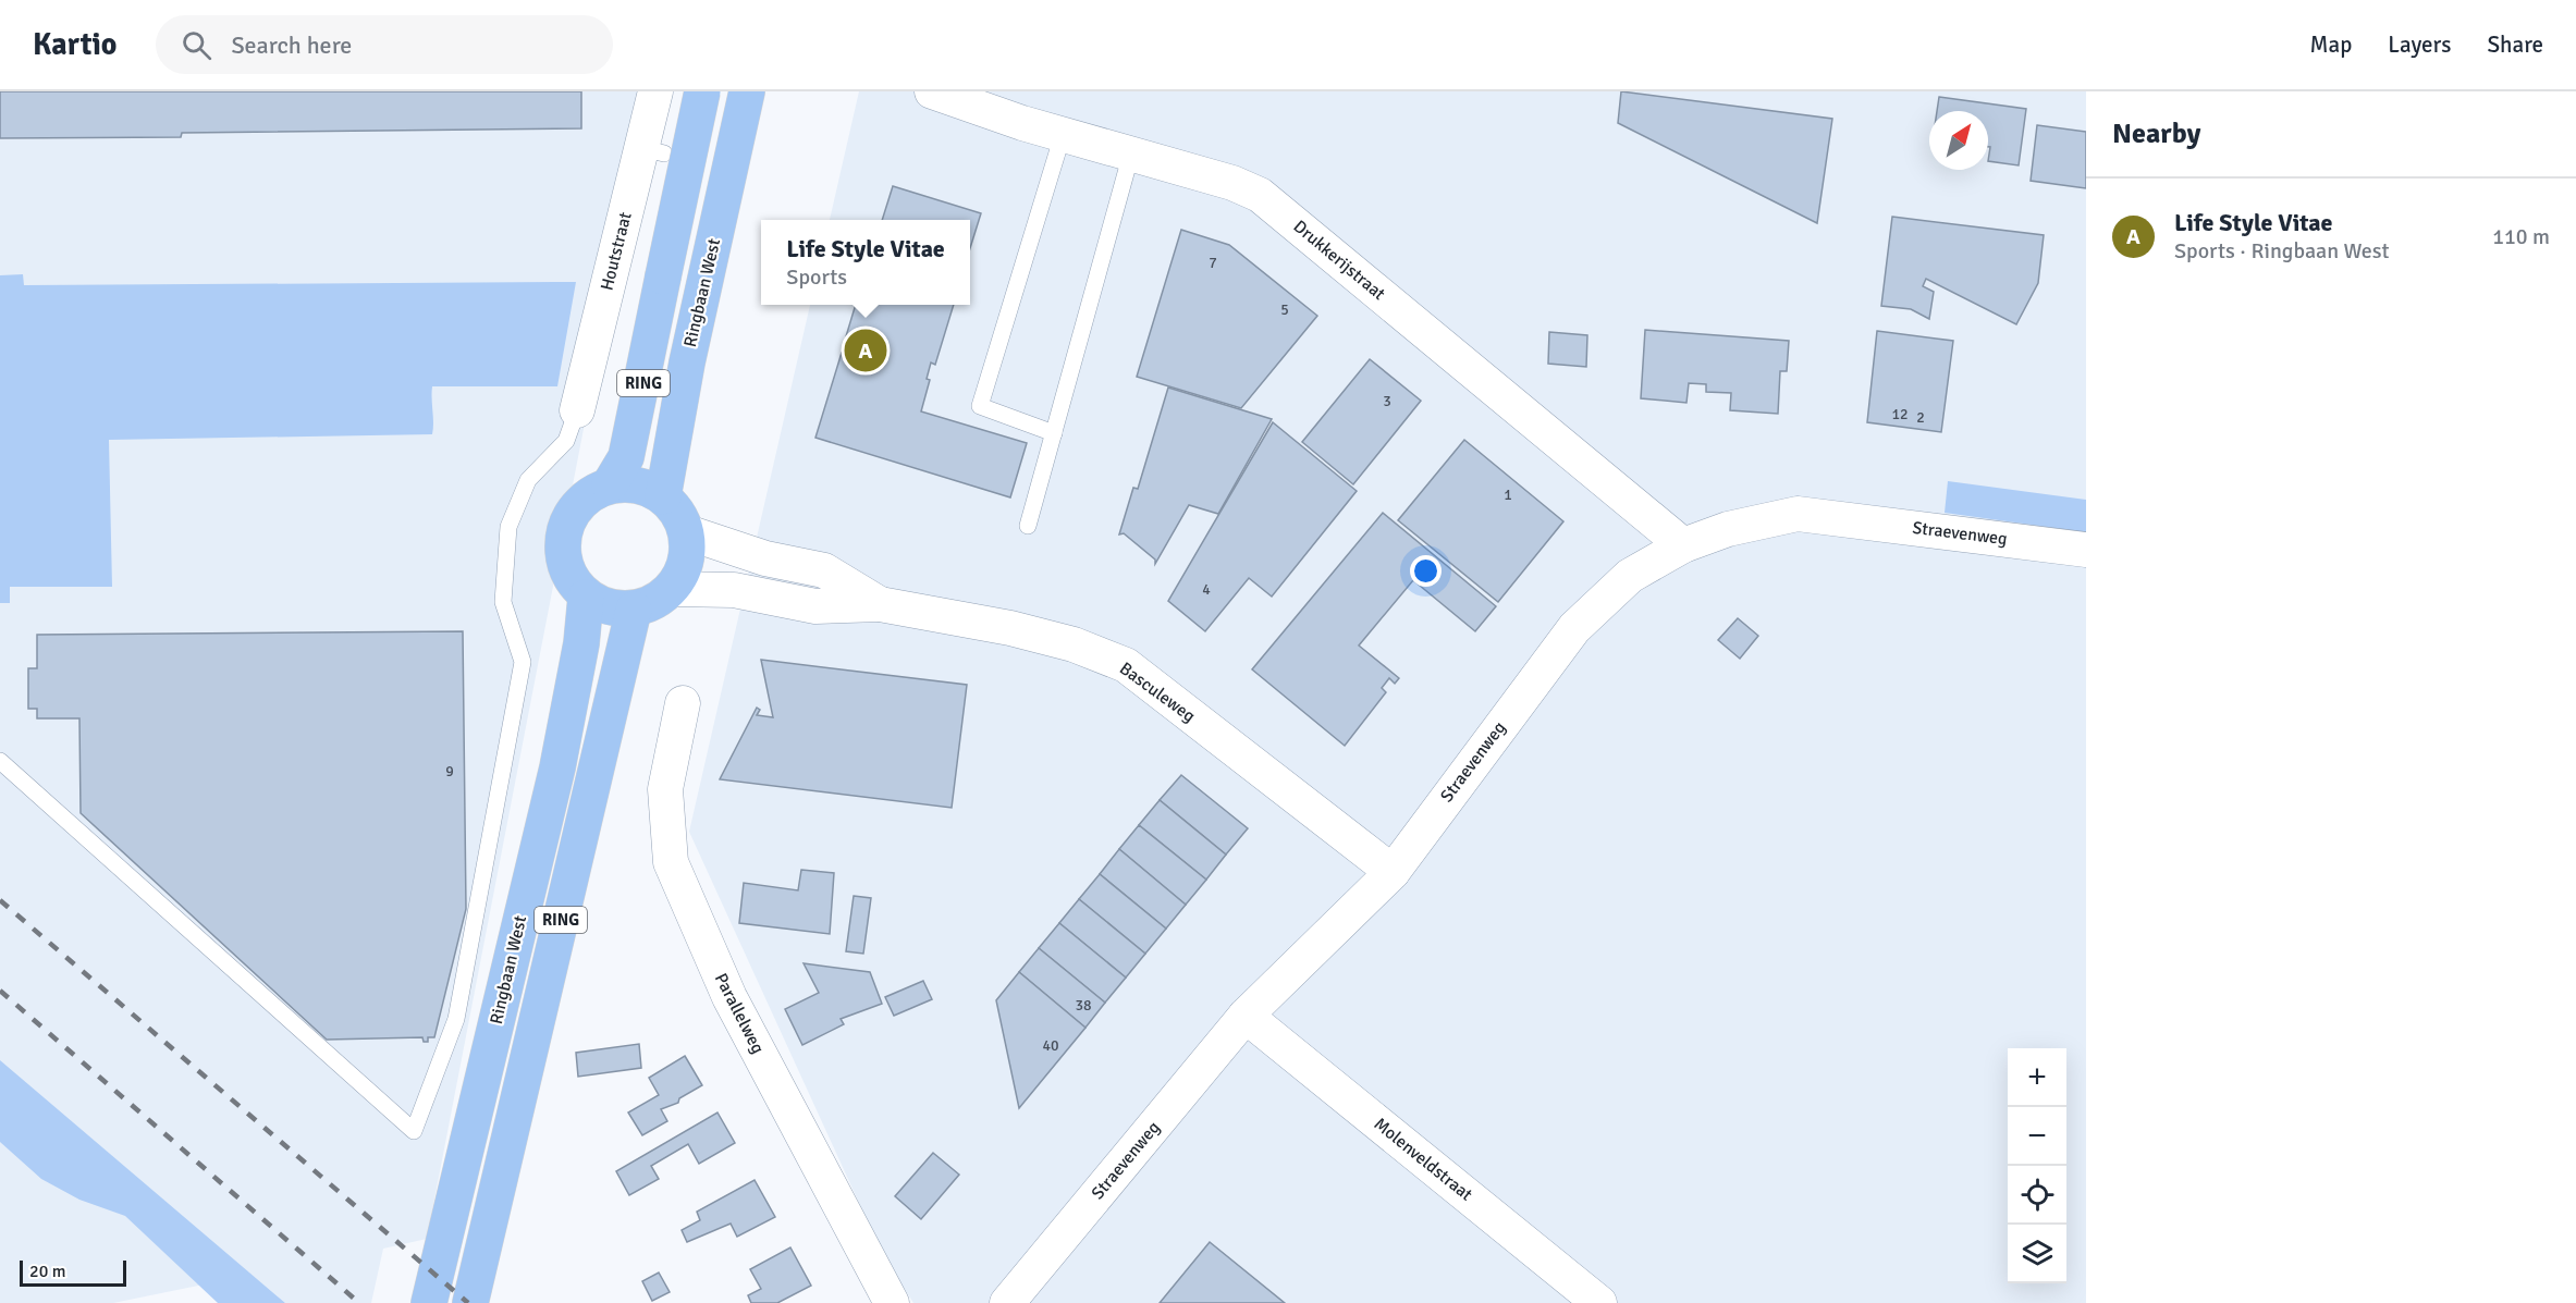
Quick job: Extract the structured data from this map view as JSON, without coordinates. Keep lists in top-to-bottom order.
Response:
{
  "streets": {
    "main road": ["Ringbaan West", "RING"],
    "street": [
      "Houtstraat",
      "Drukkerijstraat",
      "Straevenweg",
      "Basculeweg",
      "Parallelweg",
      "Molenveldstraat"
    ]
  },
  "crossings": [
    ["Drukkerijstraat", "Straevenweg"],
    ["Ringbaan West", "RING"],
    ["Ringbaan West", "Basculeweg"],
    ["RING", "Basculeweg"],
    ["Straevenweg", "Basculeweg"],
    ["Straevenweg", "Molenveldstraat"]
  ],
  "house_numbers": [
    "7",
    "5",
    "3",
    "12",
    "2",
    "1",
    "4",
    "9",
    "38",
    "40"
  ],
  "scale_bar": "20 m",
  "north": "top right",
  "page": {
    "header": "Kartio",
    "search": "Search here",
    "nav": ["Map", "Layers", "Share"],
    "heading": "Nearby",
    "list": [
      {
        "mark": "A",
        "name": "Life Style Vitae",
        "note": "Sports · Ringbaan West",
        "value": "110 m"
      }
    ],
    "popup": ["Life Style Vitae", "Sports"],
    "pins": "A",
    "map_buttons": ["+", "−"],
    "scale": "20 m"
  }
}
